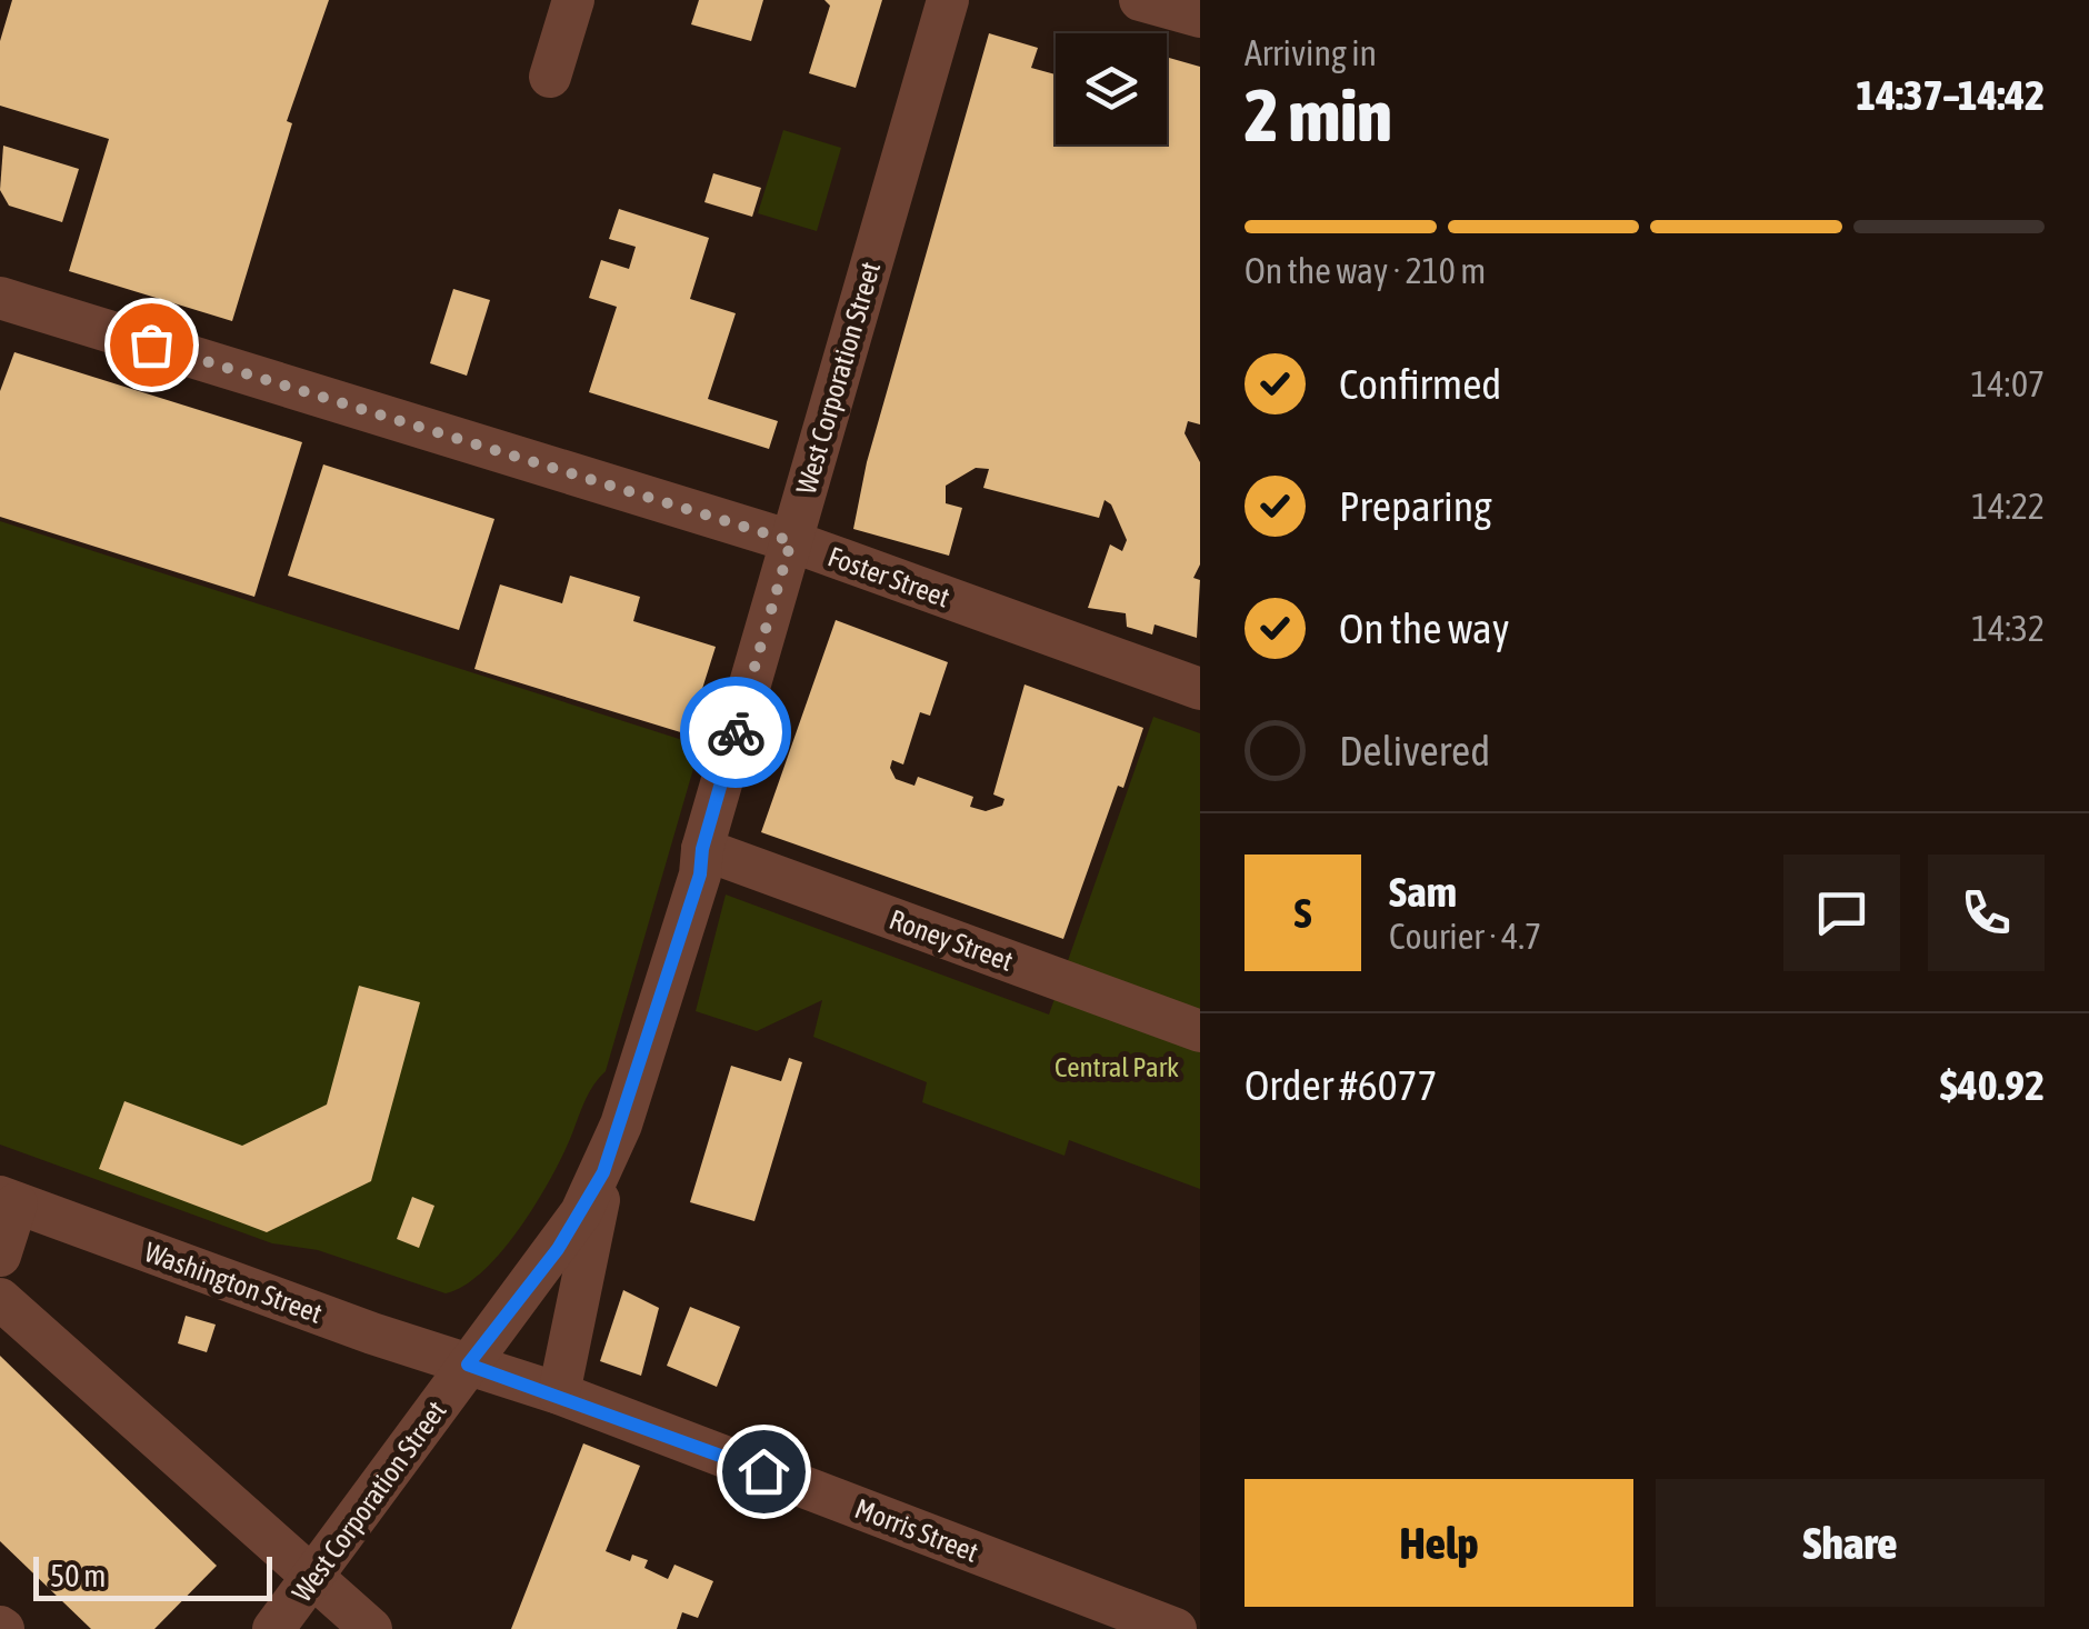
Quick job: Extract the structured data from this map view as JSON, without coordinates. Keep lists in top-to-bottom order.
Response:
{
  "streets": {
    "street": [
      "West Corporation Street",
      "Foster Street",
      "Roney Street",
      "Washington Street",
      "Morris Street"
    ]
  },
  "crossings": [
    ["West Corporation Street", "Foster Street"],
    ["West Corporation Street", "Roney Street"],
    ["West Corporation Street", "Washington Street"],
    ["West Corporation Street", "Morris Street"],
    ["Washington Street", "Morris Street"]
  ],
  "parks": ["Central Park"],
  "scale_bar": "50 m",
  "page": {
    "heading": ["2 min", "Arriving in", "14:37–14:42"],
    "panel": [
      "Sam",
      "Courier · 4.7",
      "Order #6077",
      "$40.92"
    ],
    "bar": "On the way · 210 m",
    "list": [
      ["Confirmed", "14:07"],
      ["Preparing", "14:22"],
      ["On the way", "14:32"],
      "Delivered"
    ],
    "round": "S",
    "buttons": ["Help", "Share"],
    "scale": "50 m"
  }
}
